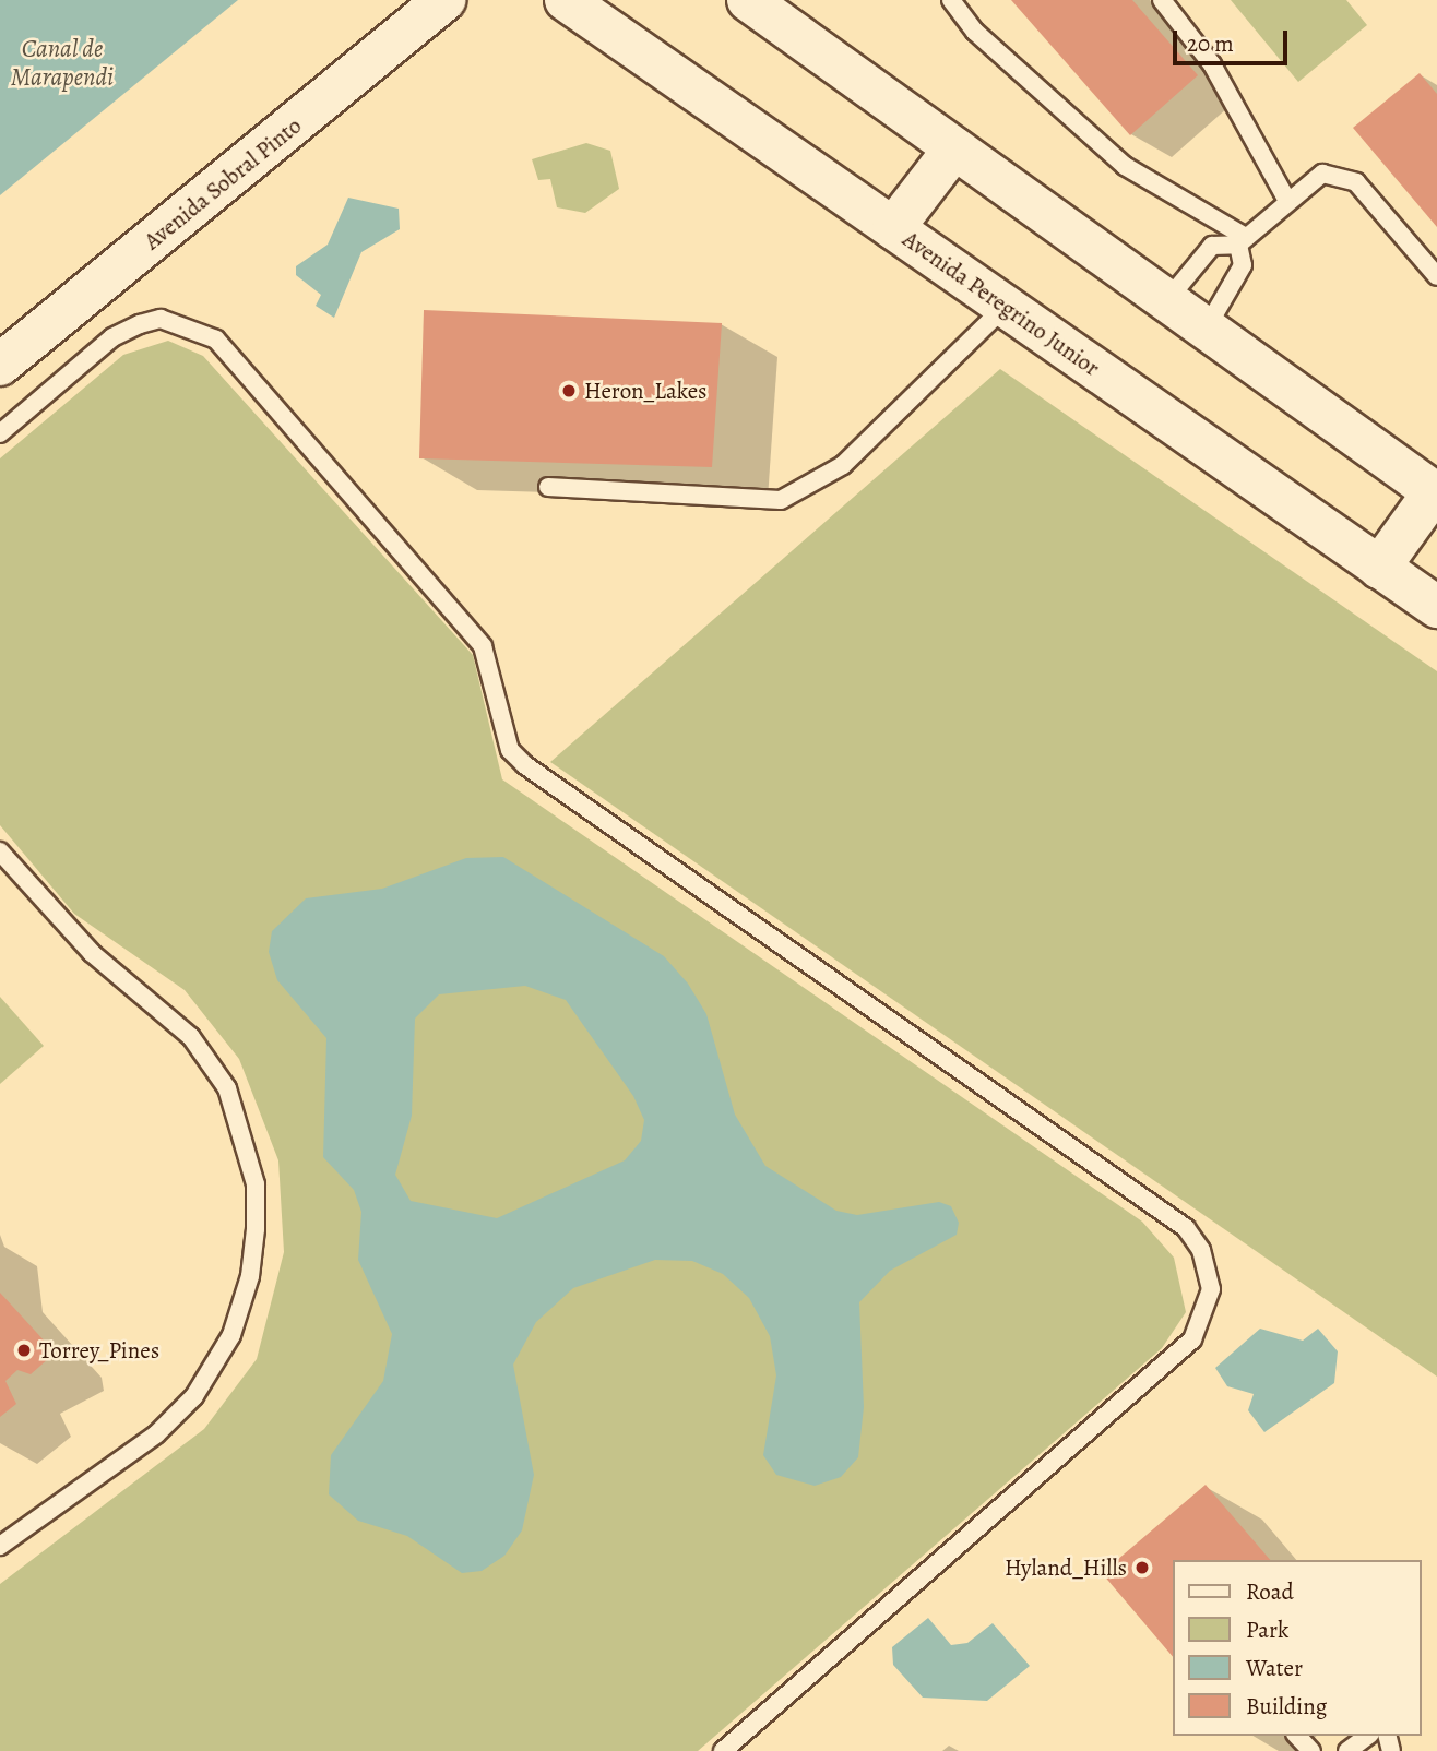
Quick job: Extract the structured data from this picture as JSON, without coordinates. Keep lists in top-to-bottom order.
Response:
{
  "streets": {
    "street": ["Avenida Sobral Pinto", "Avenida Peregrino Junior"]
  },
  "water": ["Canal de Marapendi"],
  "places": ["Heron_Lakes", "Torrey_Pines", "Hyland_Hills"],
  "legend": [
    "Road",
    "Park",
    "Water",
    "Building"
  ],
  "scale_bar": "20 m"
}
